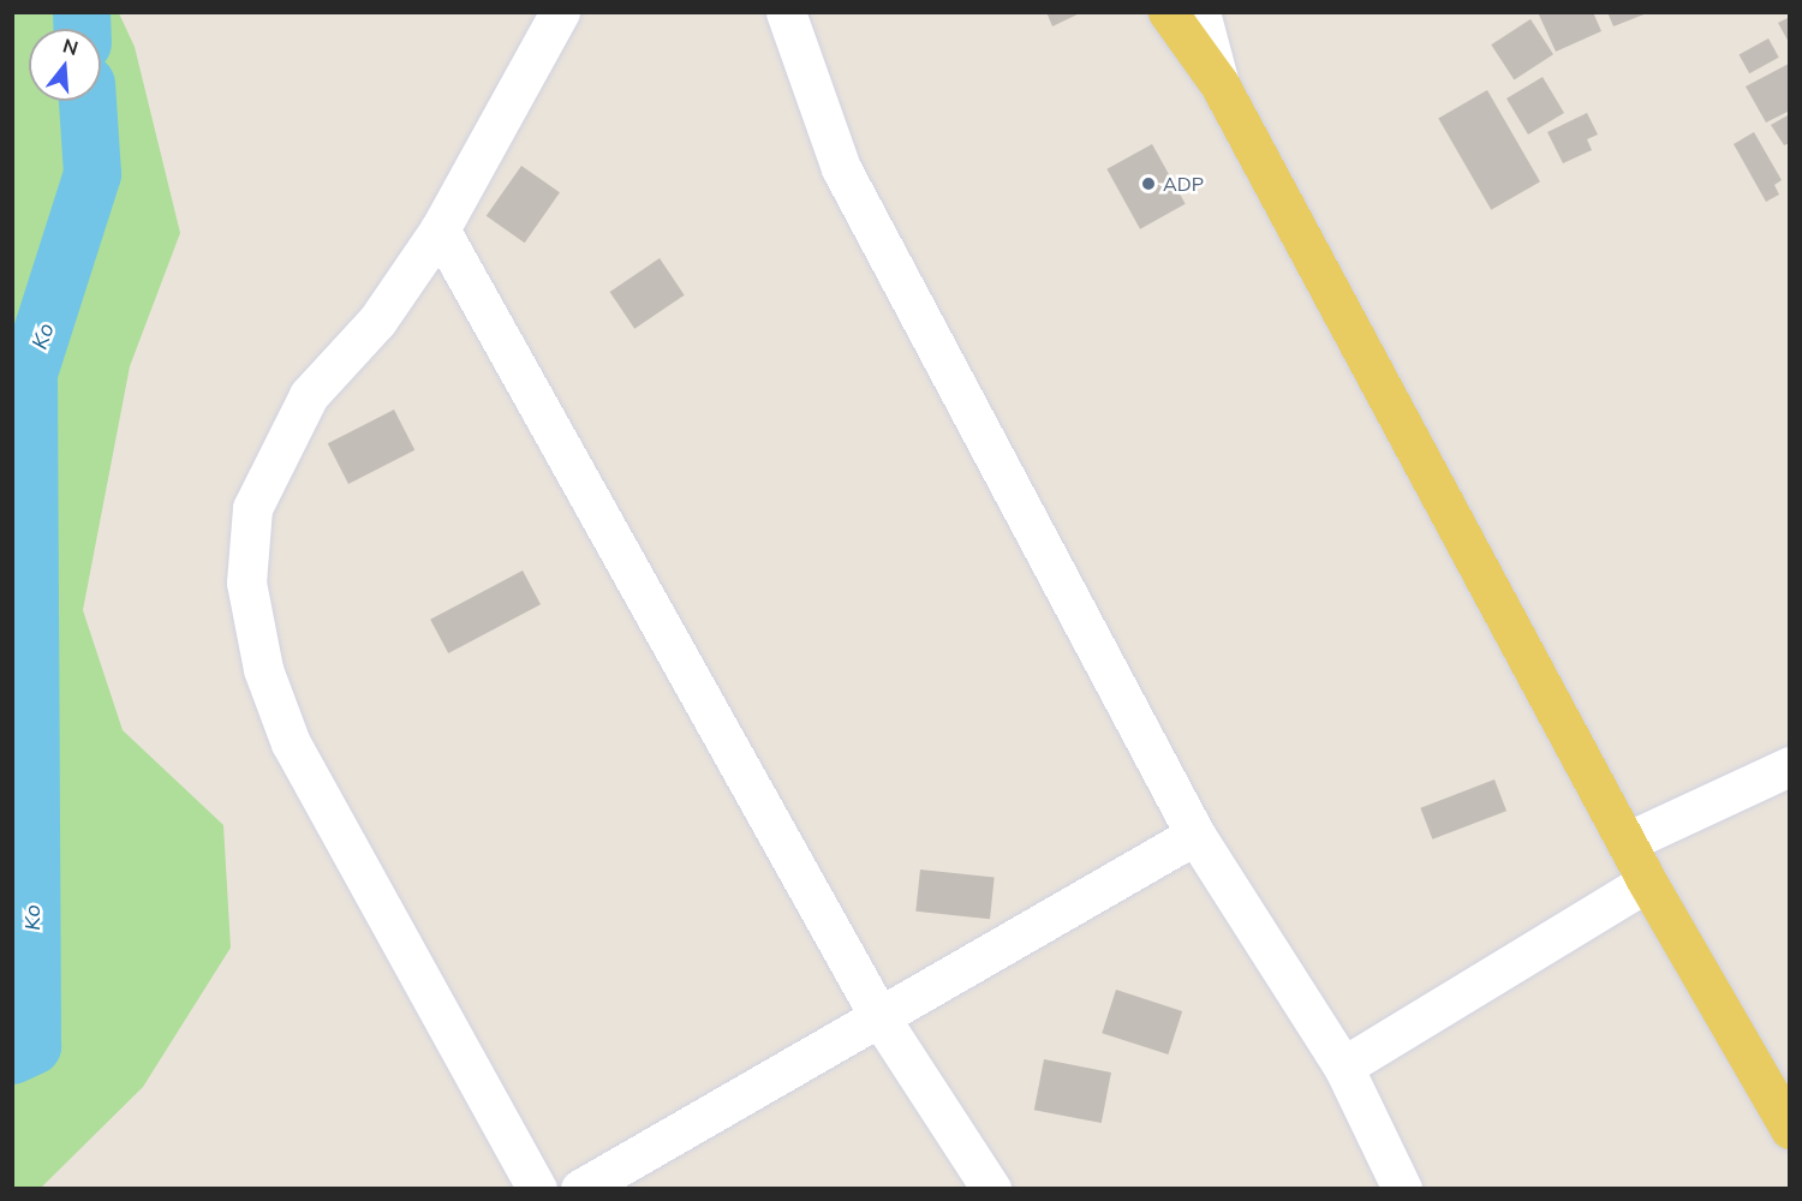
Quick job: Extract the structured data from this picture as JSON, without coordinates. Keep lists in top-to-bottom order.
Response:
{
  "water": ["Ko"],
  "places": ["ADP"],
  "north": "top"
}
